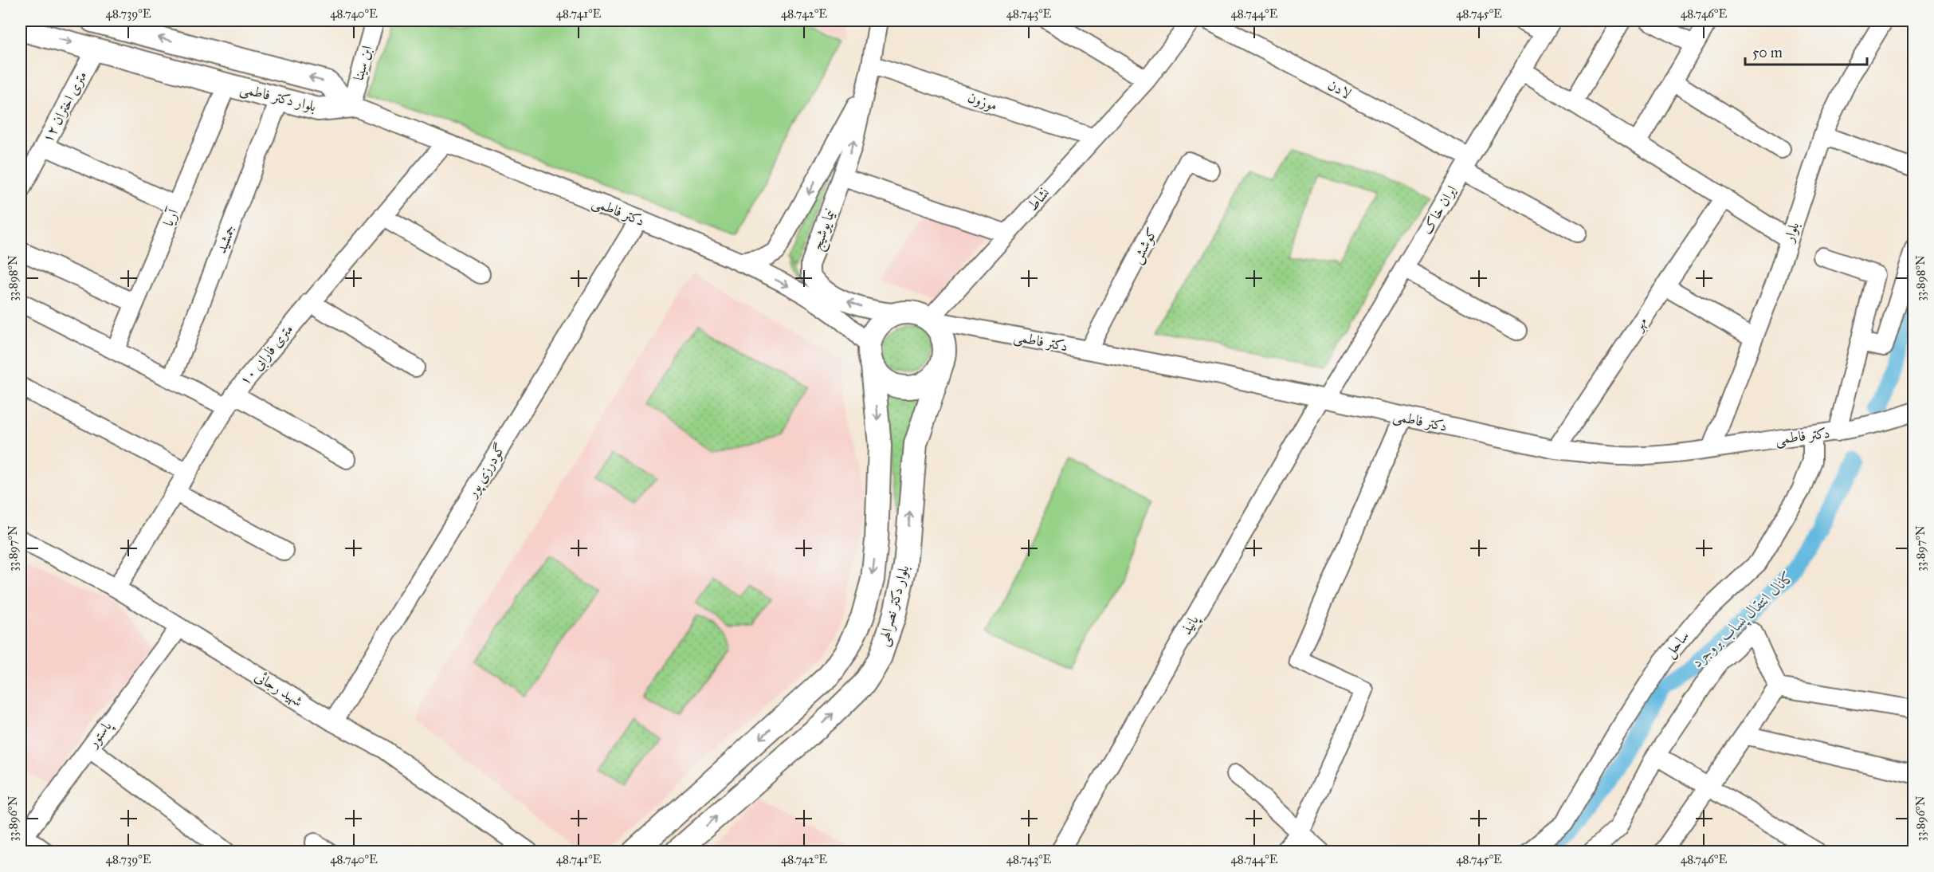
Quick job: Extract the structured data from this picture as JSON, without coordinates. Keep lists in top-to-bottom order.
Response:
{
  "streets": {
    "main road": ["بلوار دکتر فاطمی", "بلوار دکتر نصرالهی"],
    "street": [
      "ابن سینا",
      "لادن",
      "موزون",
      "۱۲ متری اختران",
      "نشاط",
      "ایران خاک",
      "دکتر فاطمی",
      "آریا",
      "نیما یوشیج",
      "بلوار",
      "جمشید",
      "کوشش",
      "مهر",
      "۱۰ متری فارابی",
      "گودرزی پور",
      "پانیذ",
      "ساحل",
      "شهید رجائی",
      "پاستور"
    ]
  },
  "crossings": [
    ["ابن سینا", "بلوار دکتر فاطمی"],
    ["ابن سینا", "دکتر فاطمی"],
    ["لادن", "ایران خاک"],
    ["بلوار دکتر فاطمی", "۱۲ متری اختران"],
    ["بلوار دکتر فاطمی", "دکتر فاطمی"],
    ["بلوار دکتر فاطمی", "آریا"],
    ["بلوار دکتر فاطمی", "جمشید"],
    ["موزون", "نشاط"],
    ["موزون", "نیما یوشیج"],
    ["نشاط", "دکتر فاطمی"],
    ["نشاط", "نیما یوشیج"],
    ["نشاط", "بلوار دکتر نصرالهی"],
    ["ایران خاک", "دکتر فاطمی"],
    ["ایران خاک", "پانیذ"],
    ["دکتر فاطمی", "نیما یوشیج"],
    ["دکتر فاطمی", "بلوار"],
    ["دکتر فاطمی", "کوشش"],
    ["دکتر فاطمی", "مهر"],
    ["دکتر فاطمی", "۱۰ متری فارابی"],
    ["دکتر فاطمی", "گودرزی پور"],
    ["دکتر فاطمی", "بلوار دکتر نصرالهی"],
    ["دکتر فاطمی", "پانیذ"],
    ["دکتر فاطمی", "ساحل"],
    ["نیما یوشیج", "بلوار دکتر نصرالهی"],
    ["۱۰ متری فارابی", "شهید رجائی"],
    ["گودرزی پور", "شهید رجائی"],
    ["شهید رجائی", "پاستور"]
  ],
  "water": ["کانال انتقال پساب بروجرد"],
  "scale_bar": "50 m",
  "coordinates": [
    "48.739°E",
    "48.740°E",
    "48.741°E",
    "48.742°E",
    "48.743°E",
    "48.744°E",
    "48.745°E",
    "48.746°E",
    "33.898°N",
    "33.897°N",
    "33.896°N"
  ]
}
